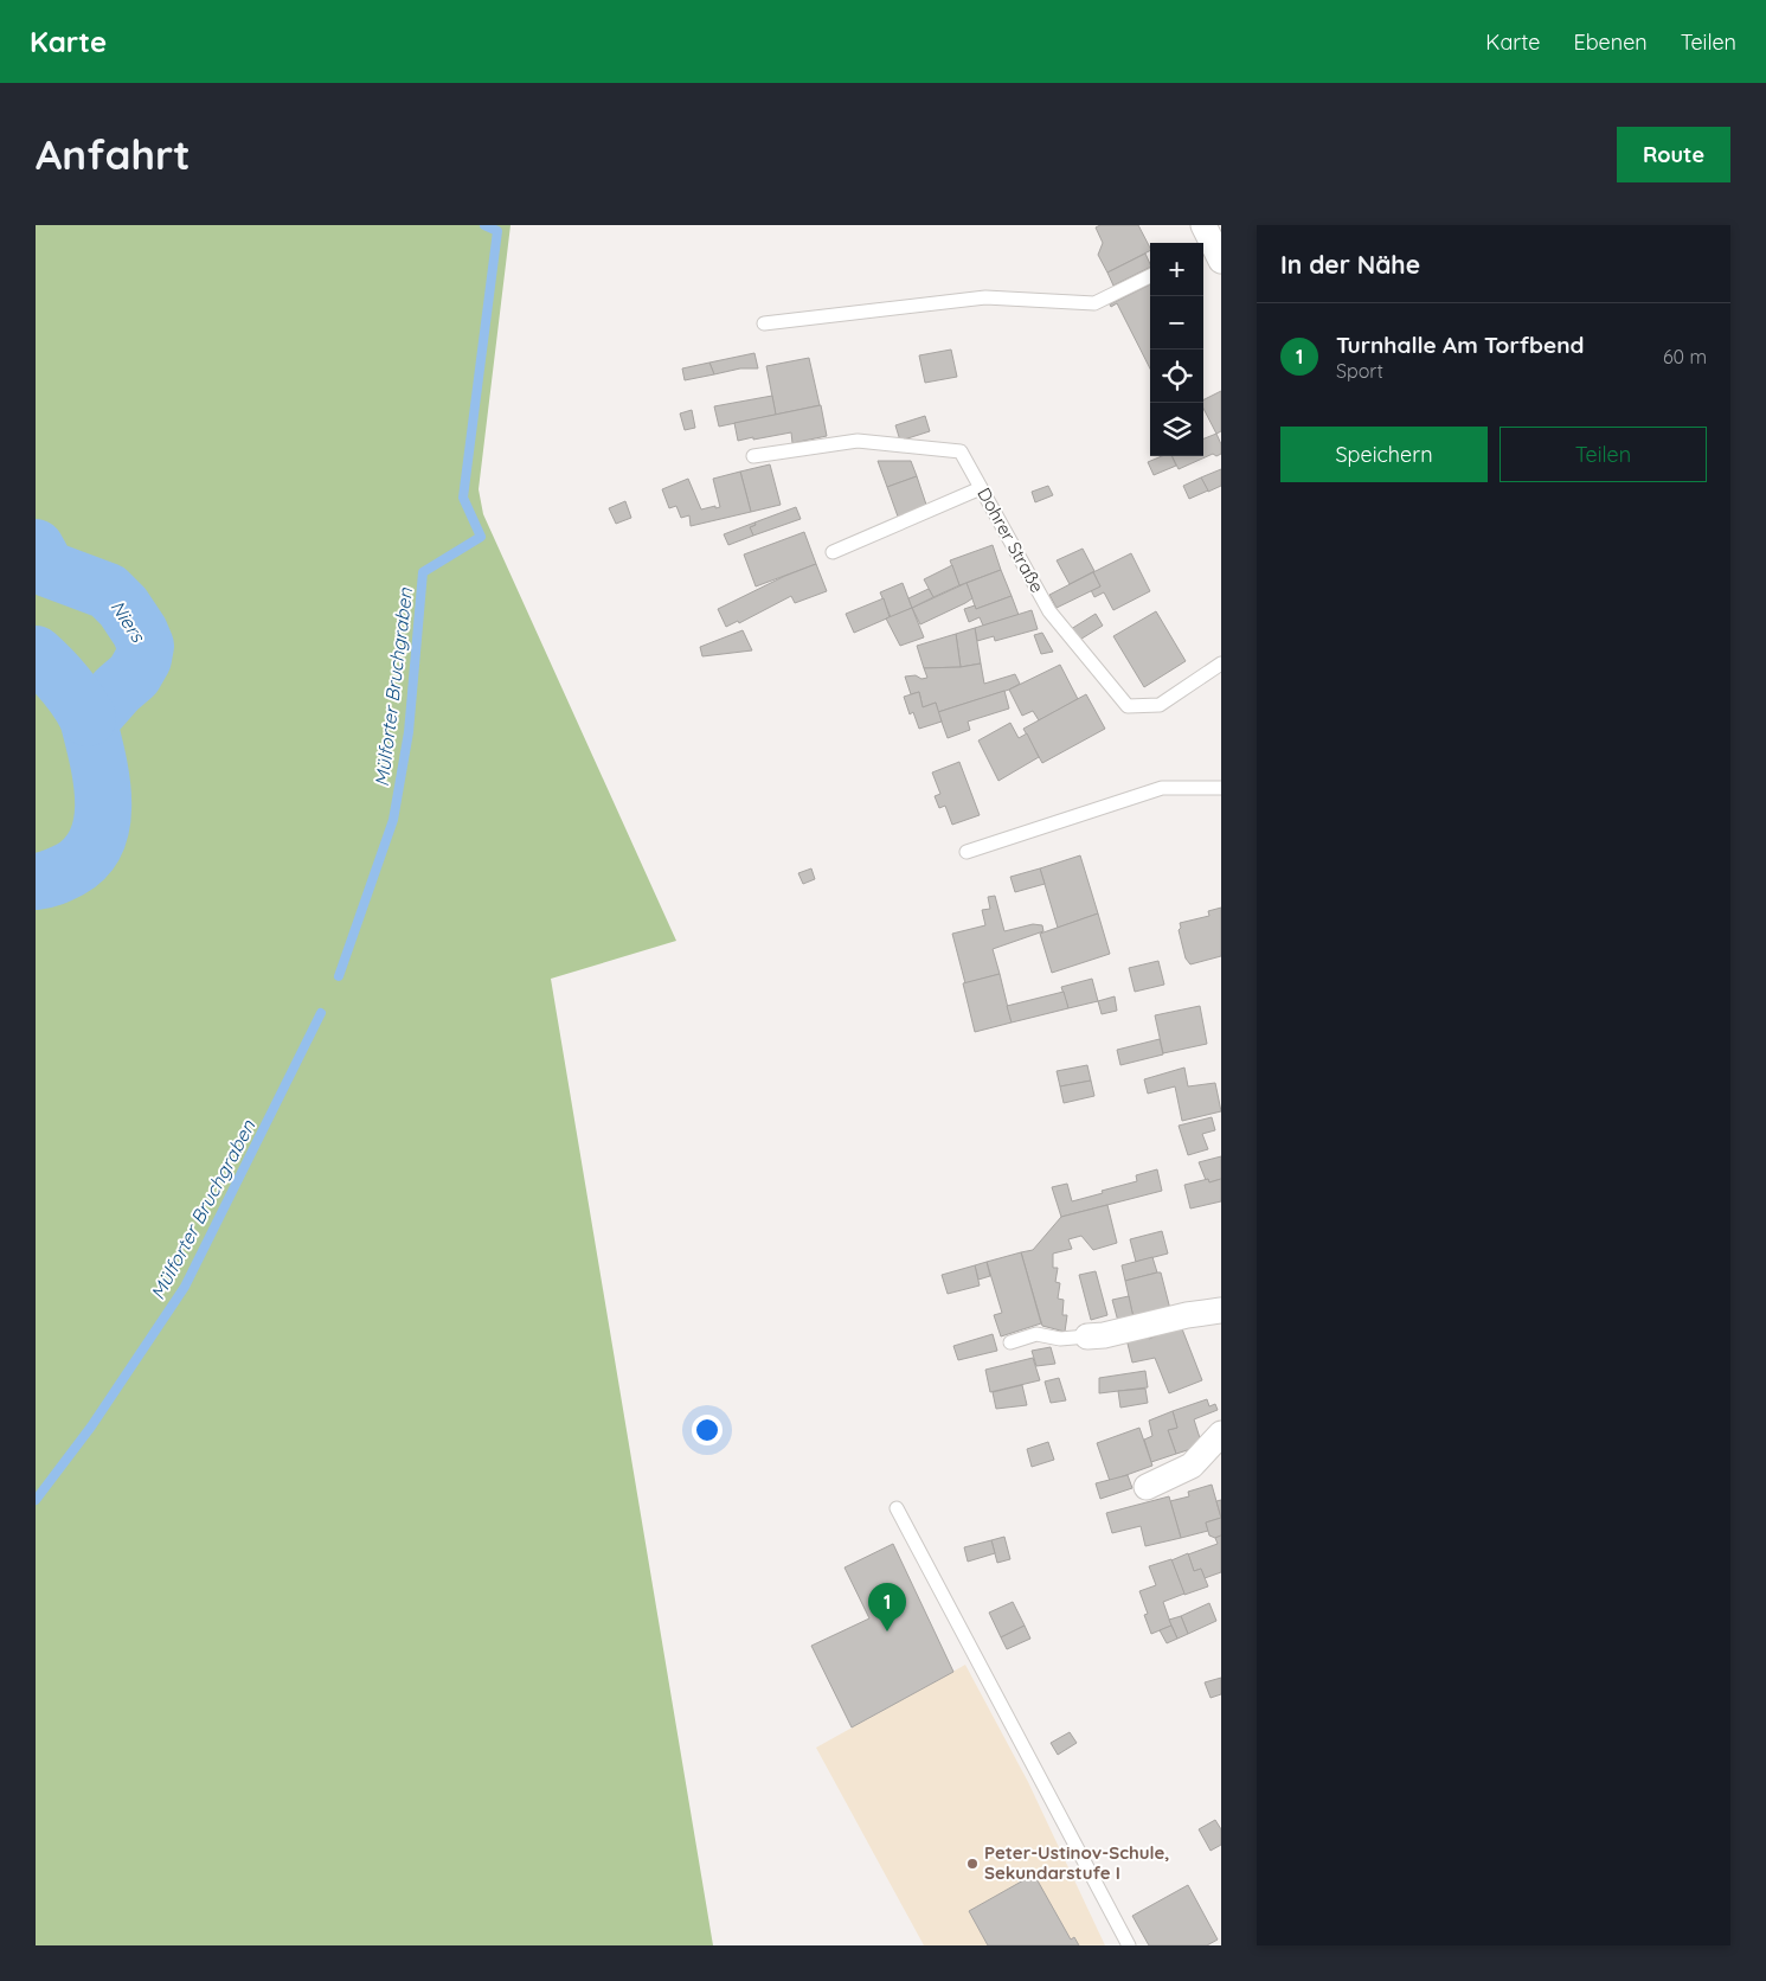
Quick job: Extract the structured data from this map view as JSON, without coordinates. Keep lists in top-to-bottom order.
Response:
{
  "streets": {
    "lane": ["Dohrer Straße"]
  },
  "water": ["Niers", "Mülforter Bruchgraben"],
  "places": ["Peter-Ustinov-Schule, Sekundarstufe I"],
  "page": {
    "header": "Karte",
    "nav": ["Karte", "Ebenen", "Teilen"],
    "buttons": [
      "Route",
      ["Speichern", "Teilen"]
    ],
    "title": "Anfahrt",
    "heading": "In der Nähe",
    "map_buttons": ["+", "−"],
    "list": [
      {
        "mark": "1",
        "name": "Turnhalle Am Torfbend",
        "note": "Sport",
        "value": "60 m"
      }
    ],
    "pins": "1"
  }
}
